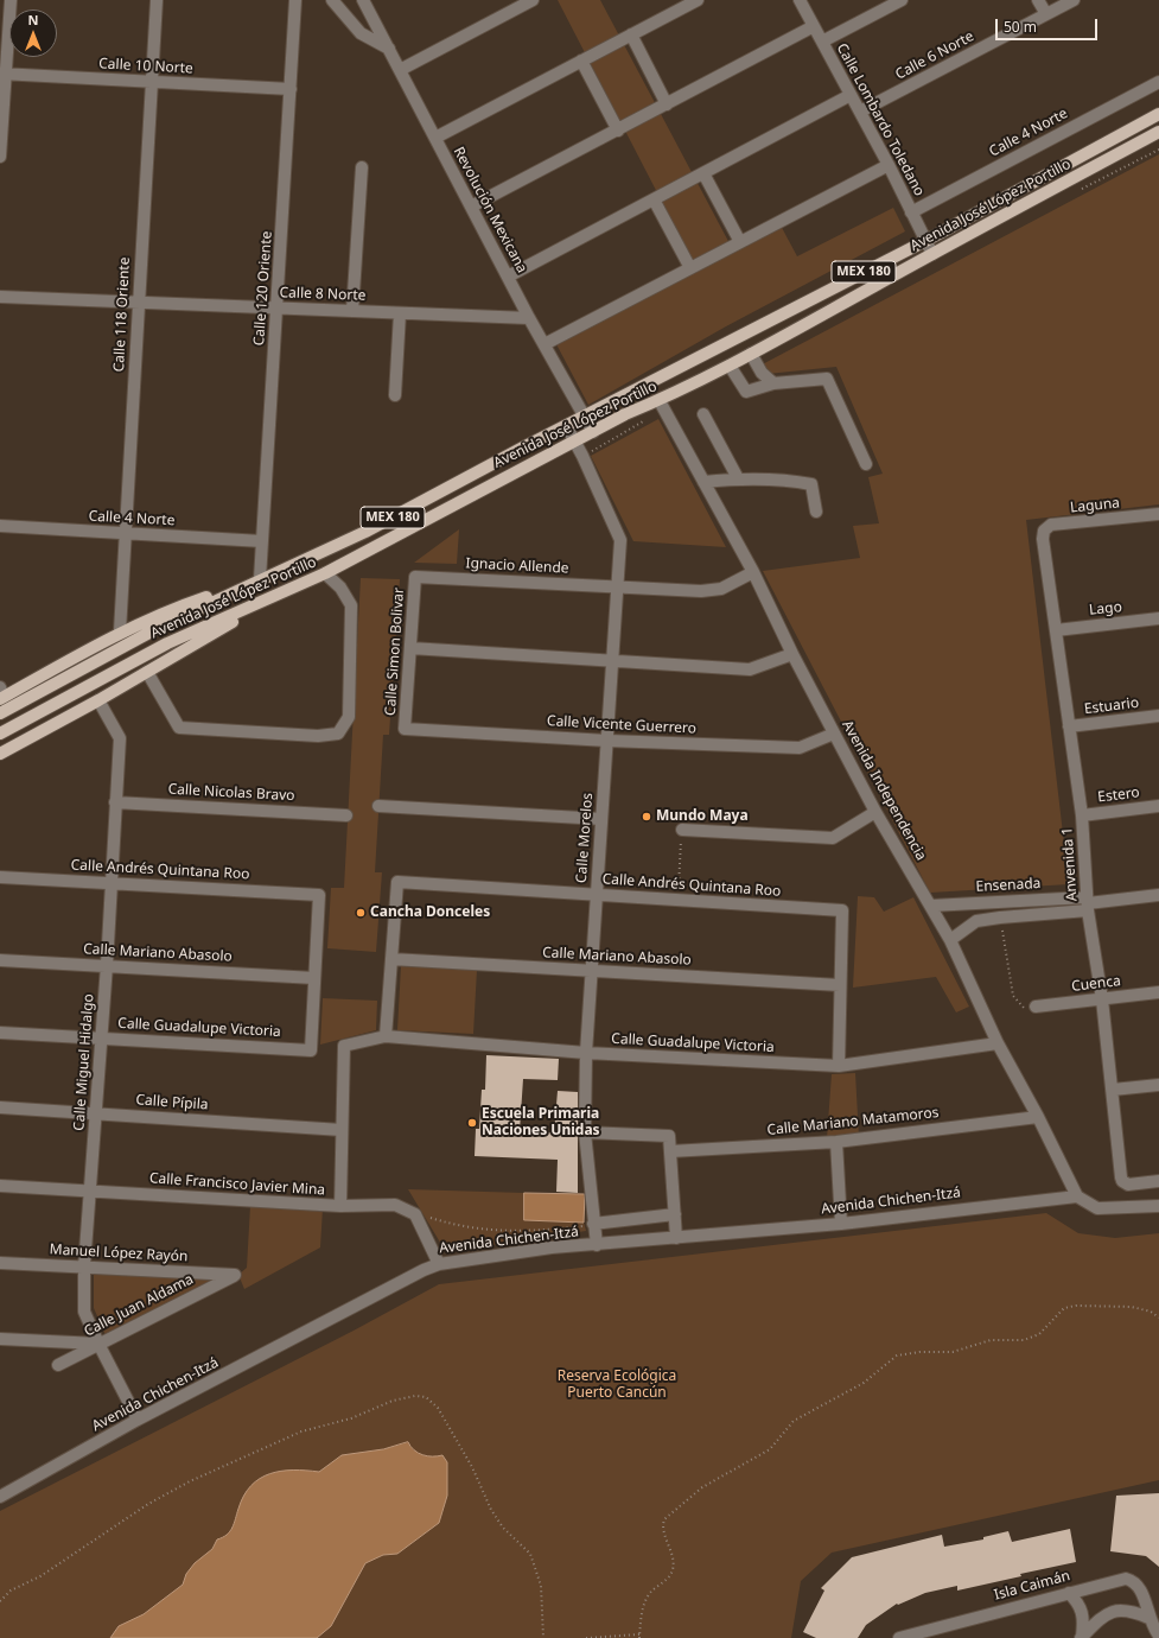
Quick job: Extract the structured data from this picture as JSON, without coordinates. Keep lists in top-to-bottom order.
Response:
{
  "streets": {
    "main road": ["Avenida José López Portillo", "MEX 180"],
    "street": [
      "Calle 6 Norte",
      "Calle 10 Norte",
      "Calle Lombardo Toledano",
      "Calle 4 Norte",
      "Revolución Mexicana",
      "Calle 120 Oriente",
      "Calle 8 Norte",
      "Calle 118 Oriente",
      "Laguna",
      "Ignacio Allende",
      "Lago",
      "Calle Simon Bolivar",
      "Estuario",
      "Calle Vicente Guerrero",
      "Avenida Independencia",
      "Calle Nicolas Bravo",
      "Estero",
      "Calle Morelos",
      "Anvenida 1",
      "Calle Andrés Quintana Roo",
      "Ensenada",
      "Calle Mariano Abasolo",
      "Cuenca",
      "Calle Guadalupe Victoria",
      "Calle Miguel Hidalgo",
      "Calle Pípila",
      "Calle Mariano Matamoros",
      "Calle Francisco Javier Mina",
      "Avenida Chichen-Itzá",
      "Manuel López Rayón",
      "Calle Juan Aldama",
      "Isla Caimán"
    ]
  },
  "crossings": [
    ["Calle 6 Norte", "Calle Lombardo Toledano"],
    ["Calle 10 Norte", "Calle 120 Oriente"],
    ["Calle 10 Norte", "Calle 118 Oriente"],
    ["Calle Lombardo Toledano", "Calle 4 Norte"],
    ["Calle Lombardo Toledano", "Avenida José López Portillo"],
    ["Calle 4 Norte", "Calle 120 Oriente"],
    ["Calle 4 Norte", "Calle 118 Oriente"],
    ["Avenida José López Portillo", "Revolución Mexicana"],
    ["Avenida José López Portillo", "Calle 120 Oriente"],
    ["Avenida José López Portillo", "Avenida Independencia"],
    ["Avenida José López Portillo", "Calle Morelos"],
    ["Revolución Mexicana", "Calle 8 Norte"],
    ["Calle 120 Oriente", "Calle 8 Norte"],
    ["Calle 8 Norte", "Calle 118 Oriente"],
    ["Laguna", "Anvenida 1"],
    ["Ignacio Allende", "Calle Simon Bolivar"],
    ["Ignacio Allende", "Avenida Independencia"],
    ["Ignacio Allende", "Calle Morelos"],
    ["Lago", "Anvenida 1"],
    ["Calle Simon Bolivar", "Calle Vicente Guerrero"],
    ["Estuario", "Anvenida 1"],
    ["Calle Vicente Guerrero", "Avenida Independencia"],
    ["Calle Vicente Guerrero", "Calle Morelos"],
    ["Avenida Independencia", "Ensenada"],
    ["Avenida Independencia", "Calle Guadalupe Victoria"],
    ["Avenida Independencia", "Calle Mariano Matamoros"],
    ["Avenida Independencia", "Avenida Chichen-Itzá"],
    ["Calle Nicolas Bravo", "Calle Miguel Hidalgo"],
    ["Estero", "Anvenida 1"],
    ["Calle Morelos", "Calle Andrés Quintana Roo"],
    ["Calle Morelos", "Calle Mariano Abasolo"],
    ["Calle Morelos", "Calle Guadalupe Victoria"],
    ["Calle Morelos", "Avenida Chichen-Itzá"],
    ["Anvenida 1", "Ensenada"],
    ["Anvenida 1", "Cuenca"],
    ["Calle Andrés Quintana Roo", "Calle Mariano Abasolo"],
    ["Calle Andrés Quintana Roo", "Calle Guadalupe Victoria"],
    ["Calle Andrés Quintana Roo", "Calle Miguel Hidalgo"],
    ["Calle Mariano Abasolo", "Calle Guadalupe Victoria"],
    ["Calle Mariano Abasolo", "Calle Miguel Hidalgo"],
    ["Calle Guadalupe Victoria", "Calle Miguel Hidalgo"],
    ["Calle Miguel Hidalgo", "Calle Pípila"],
    ["Calle Miguel Hidalgo", "Calle Francisco Javier Mina"],
    ["Calle Miguel Hidalgo", "Avenida Chichen-Itzá"],
    ["Calle Miguel Hidalgo", "Manuel López Rayón"],
    ["Calle Miguel Hidalgo", "Calle Juan Aldama"],
    ["Manuel López Rayón", "Calle Juan Aldama"]
  ],
  "parks": ["Reserva Ecológica Puerto Cancún"],
  "places": ["Mundo Maya", "Cancha Donceles", "Escuela Primaria Naciones Unidas"],
  "scale_bar": "50 m",
  "north": "top"
}
